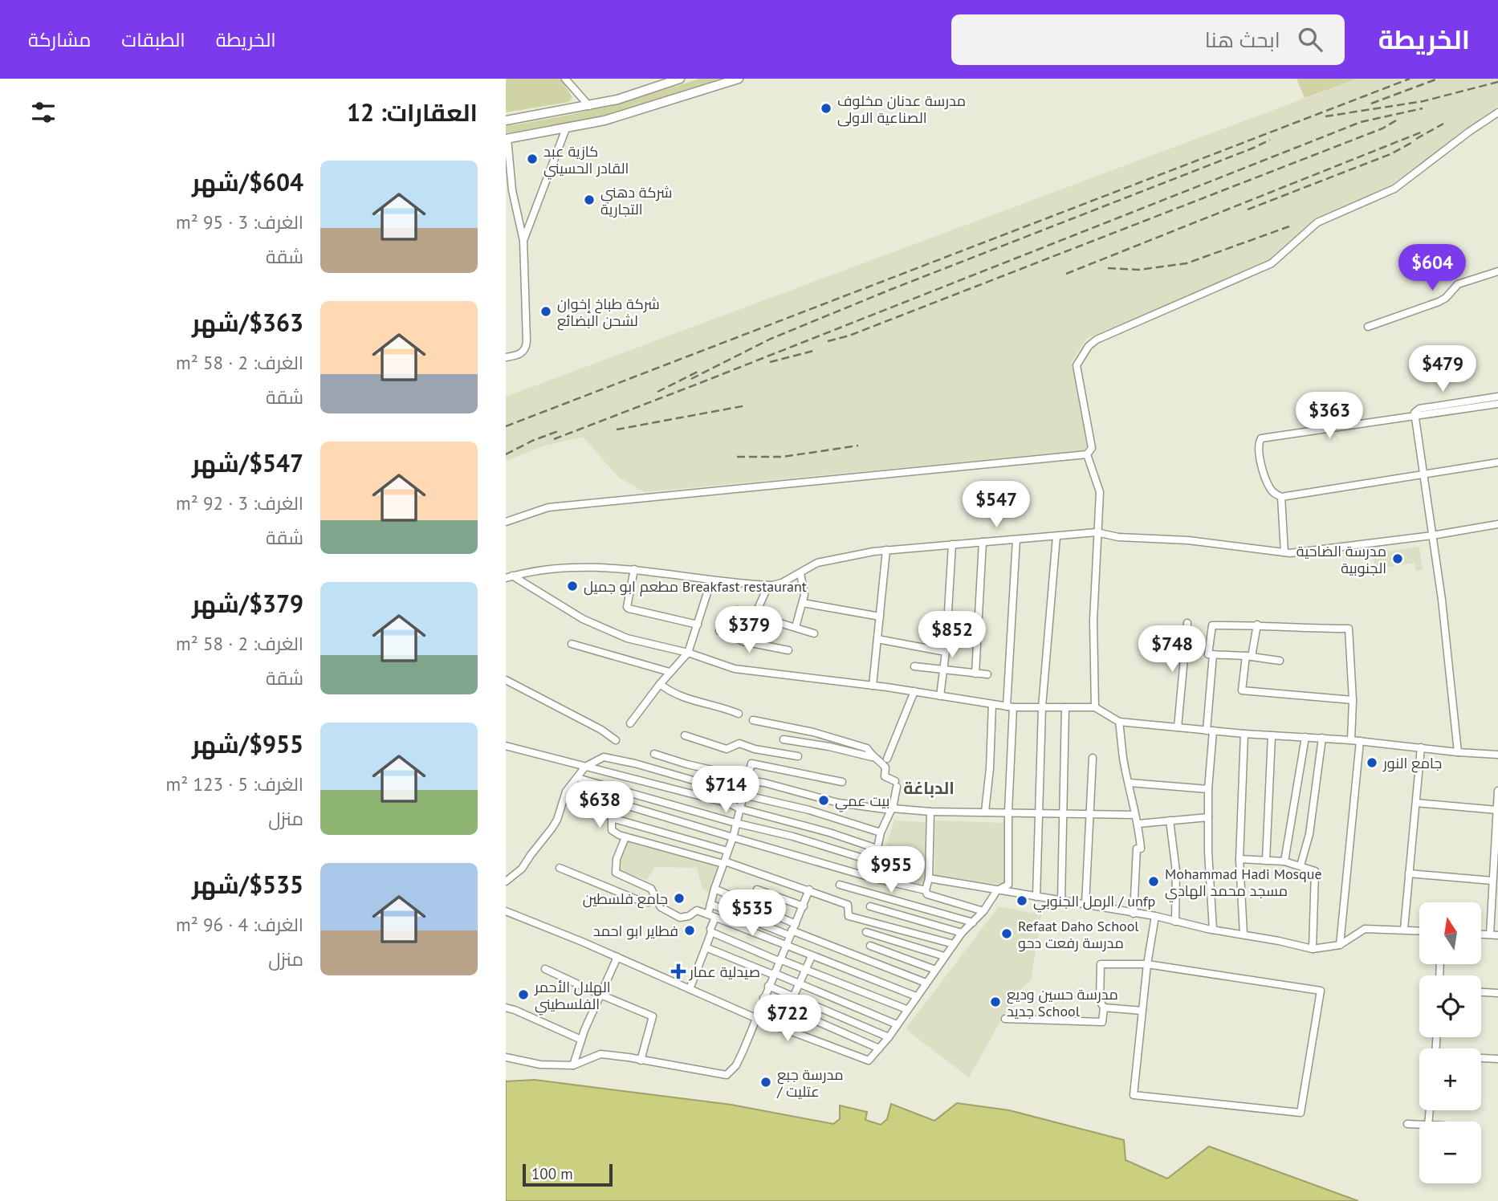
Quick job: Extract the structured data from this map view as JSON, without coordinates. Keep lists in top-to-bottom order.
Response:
{
  "districts": ["الدباغة"],
  "places": {
    "other": [
      "مدرسة عدنان مخلوف الصناعية الاولى",
      "كازية عبد القادر الحسيني",
      "شركة دهني التجارية",
      "شركة طباخ إخوان لشحن البضائع",
      "مدرسة الضاحية الجنوبية",
      "مطعم ابو جميل Breakfast restaurant",
      "جامع النور",
      "بيت عمي",
      "Mohammad Hadi Mosque مسجد محمد الهادي",
      "جامع فلسطين",
      "الرمل الجنوبي / unfp",
      "فطاير ابو احمد",
      "Refaat Daho School مدرسة رفعت دحو",
      "الهلال الأحمر الفلسطيني",
      "مدرسة حسين وديع جديد School",
      "مدرسة جبع / عتليت"
    ],
    "health": ["صيدلية عمار"]
  },
  "scale_bar": "100 m",
  "north": "top",
  "page": {
    "header": "الخريطة",
    "search": "ابحث هنا",
    "nav": ["الخريطة", "الطبقات", "مشاركة"],
    "heading": "العقارات: 12",
    "list": [
      {
        "name": "$604/شهر",
        "note": "الغرف: 3 · 95 m² · شقة"
      },
      {
        "name": "$363/شهر",
        "note": "الغرف: 2 · 58 m² · شقة"
      },
      {
        "name": "$547/شهر",
        "note": "الغرف: 3 · 92 m² · شقة"
      },
      {
        "name": "$379/شهر",
        "note": "الغرف: 2 · 58 m² · شقة"
      },
      {
        "name": "$955/شهر",
        "note": "الغرف: 5 · 123 m² · منزل"
      },
      {
        "name": "$535/شهر",
        "note": "الغرف: 4 · 96 m² · منزل"
      }
    ],
    "price": [
      "$604",
      "$479",
      "$363",
      "$547",
      "$379",
      "$852",
      "$748",
      "$714",
      "$638",
      "$955",
      "$535",
      "$722"
    ],
    "map_buttons": ["+", "−"],
    "scale": "100 m"
  }
}
